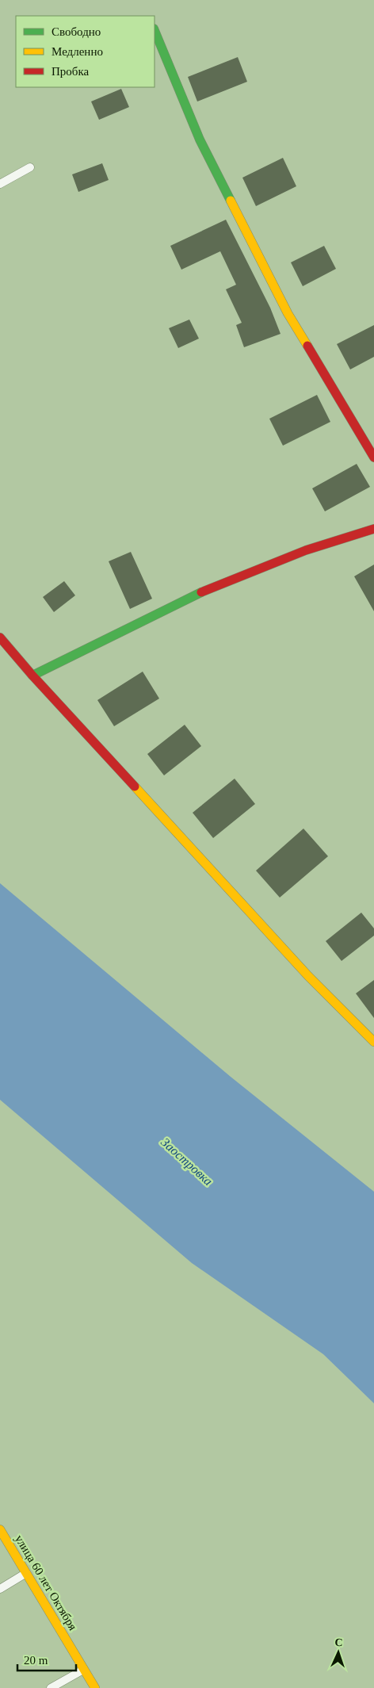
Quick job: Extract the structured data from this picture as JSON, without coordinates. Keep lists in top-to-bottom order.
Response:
{
  "streets": {
    "street": ["улица 60 лет Октября"]
  },
  "water": ["Заостровка"],
  "legend": ["Свободно", "Медленно", "Пробка"],
  "scale_bar": "20 m",
  "north": "top"
}
